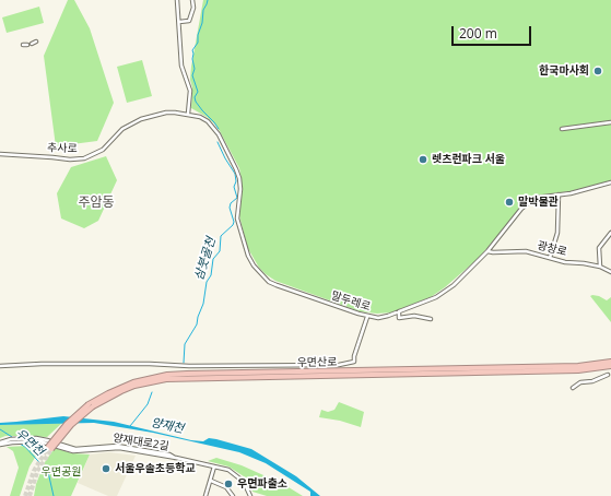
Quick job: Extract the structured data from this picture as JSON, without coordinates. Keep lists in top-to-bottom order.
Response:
{
  "streets": {
    "highway": ["우면산로"],
    "street": [
      "추사로",
      "광창로",
      "말두레로",
      "양재대로2길"
    ]
  },
  "crossings": [
    ["추사로", "말두레로"],
    ["광창로", "말두레로"]
  ],
  "districts": ["주암동"],
  "water": ["삼붓골천", "양재천", "우면천"],
  "parks": ["우면공원"],
  "places": [
    "한국마사회",
    "렛츠런파크 서울",
    "말박물관",
    "서울우솔초등학교",
    "우면파출소"
  ],
  "scale_bar": "200 m"
}
